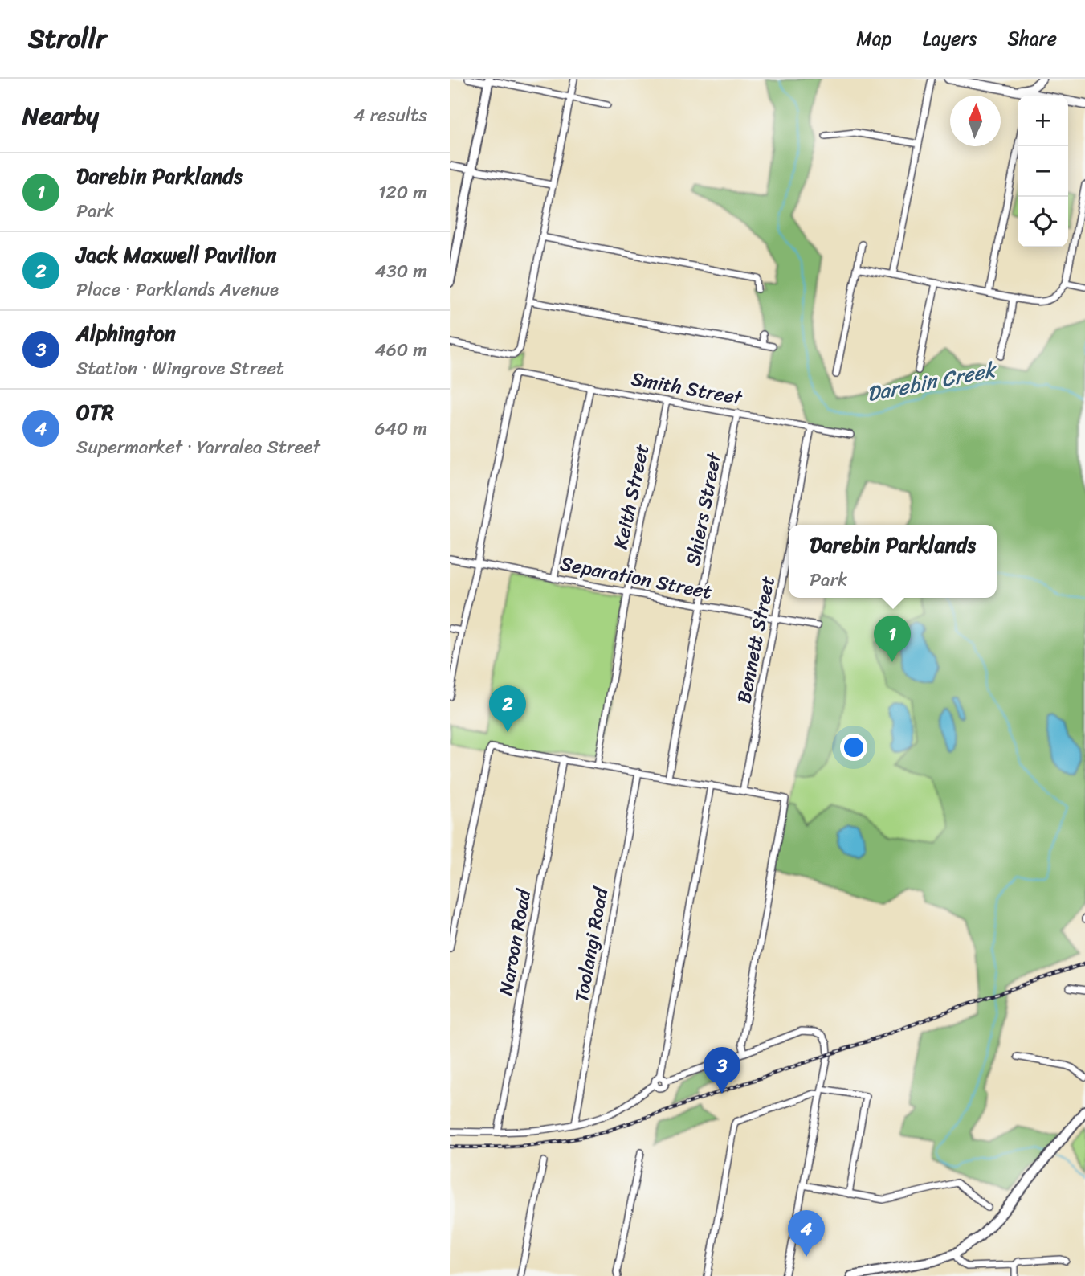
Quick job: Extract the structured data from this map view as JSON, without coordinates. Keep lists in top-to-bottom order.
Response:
{
  "streets": {
    "street": [
      "Smith Street",
      "Keith Street",
      "Shiers Street",
      "Separation Street",
      "Bennett Street",
      "Naroon Road",
      "Toolangi Road"
    ]
  },
  "crossings": [
    ["Smith Street", "Keith Street"],
    ["Smith Street", "Shiers Street"],
    ["Smith Street", "Separation Street"],
    ["Smith Street", "Bennett Street"],
    ["Keith Street", "Separation Street"],
    ["Shiers Street", "Separation Street"],
    ["Separation Street", "Bennett Street"]
  ],
  "water": ["Darebin Creek"],
  "north": "top",
  "page": {
    "header": "Strollr",
    "nav": ["Map", "Layers", "Share"],
    "heading": ["Nearby", "4 results"],
    "map_buttons": ["+", "−"],
    "list": [
      {
        "mark": "1",
        "name": "Darebin Parklands",
        "note": "Park",
        "value": "120 m"
      },
      {
        "mark": "2",
        "name": "Jack Maxwell Pavilion",
        "note": "Place · Parklands Avenue",
        "value": "430 m"
      },
      {
        "mark": "3",
        "name": "Alphington",
        "note": "Station · Wingrove Street",
        "value": "460 m"
      },
      {
        "mark": "4",
        "name": "OTR",
        "note": "Supermarket · Yarralea Street",
        "value": "640 m"
      }
    ],
    "popup": ["Darebin Parklands", "Park"],
    "pins": [
      "1",
      "2",
      "3",
      "4"
    ]
  }
}
